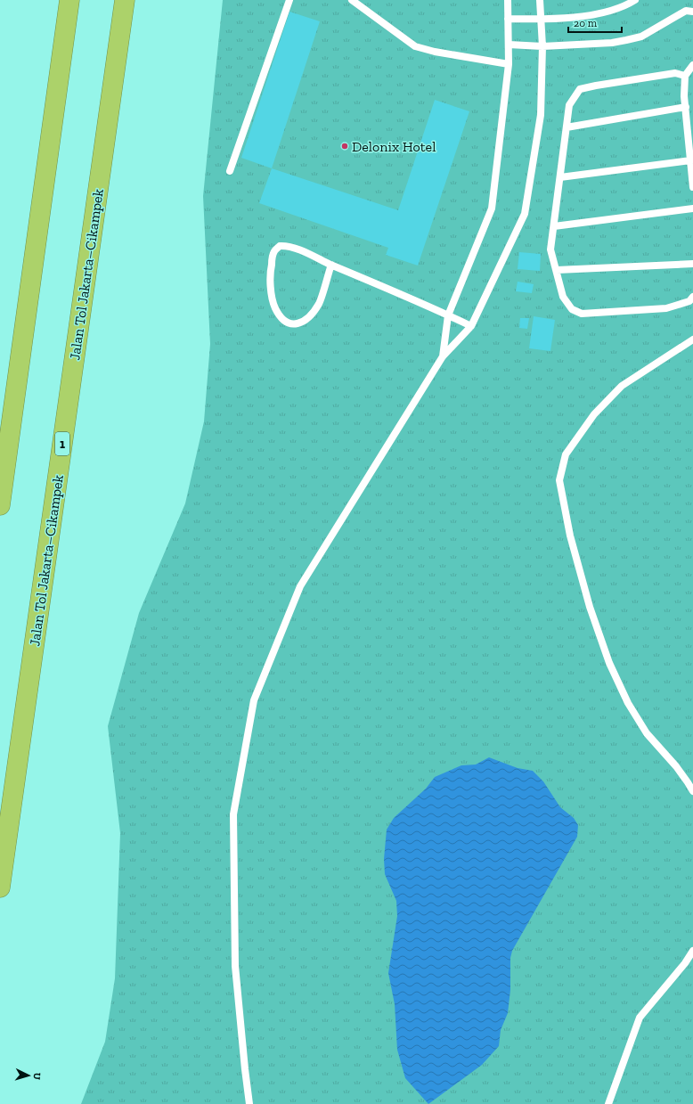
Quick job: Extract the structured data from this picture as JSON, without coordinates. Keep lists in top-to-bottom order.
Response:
{
  "streets": {
    "highway": ["Jalan Tol Jakarta–Cikampek", "1"]
  },
  "places": ["Delonix Hotel"],
  "scale_bar": "20 m",
  "north": "right"
}
